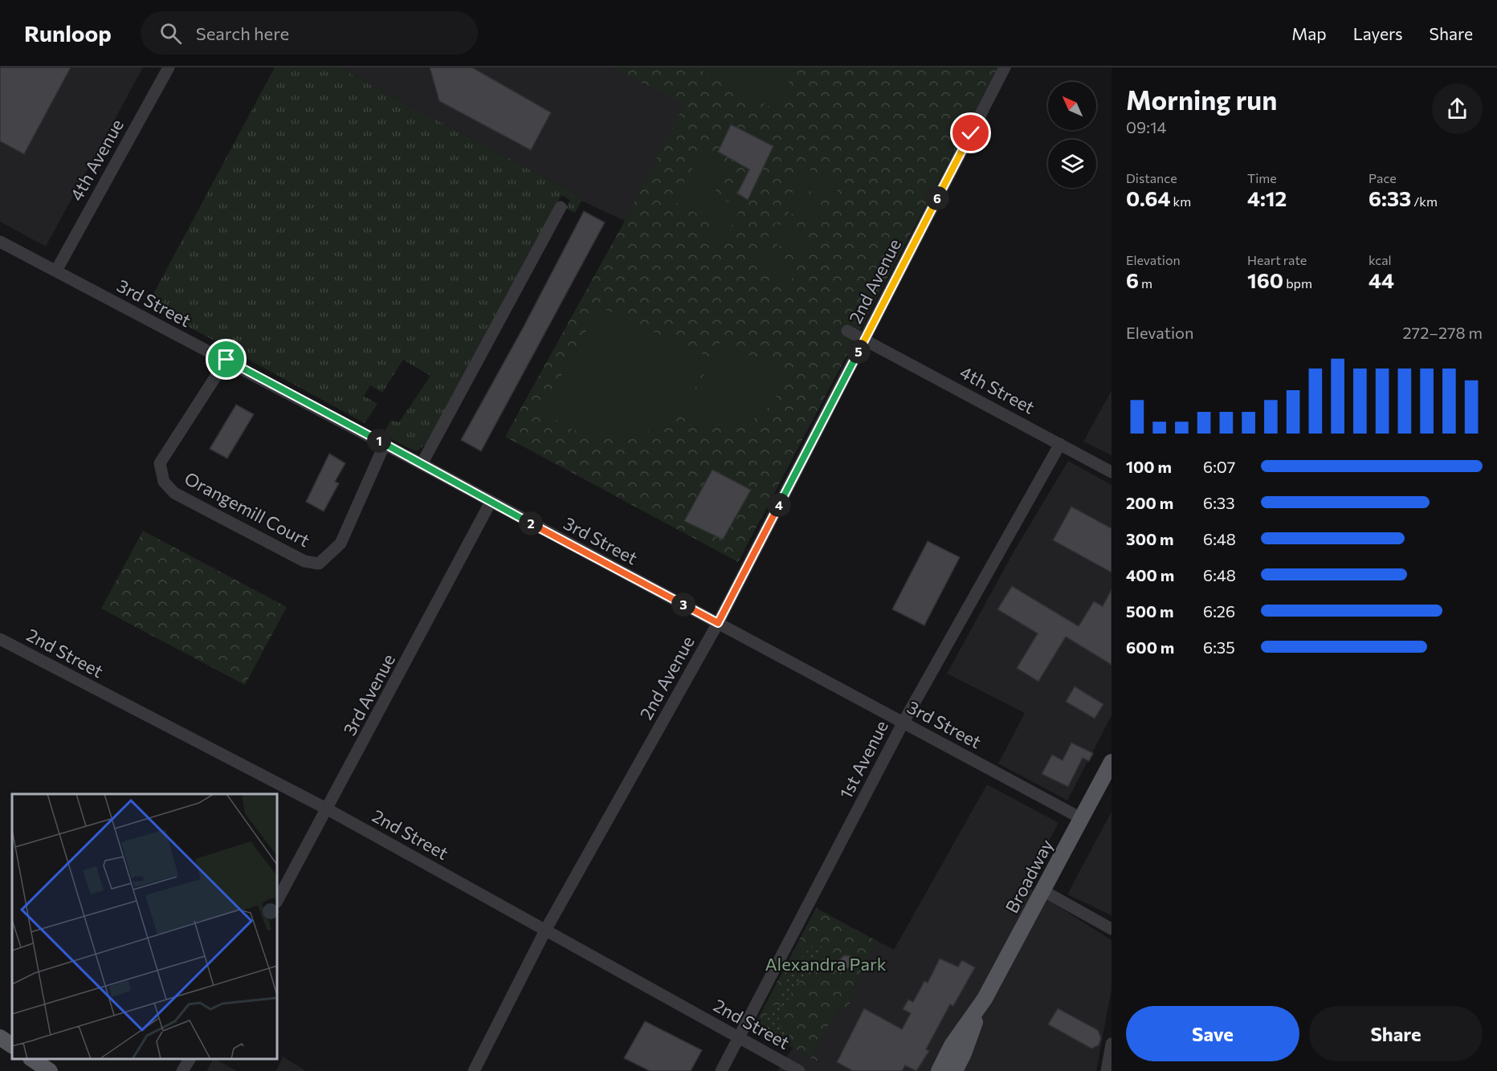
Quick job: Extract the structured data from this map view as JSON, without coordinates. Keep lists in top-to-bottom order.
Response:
{
  "streets": {
    "main road": ["Broadway"],
    "street": [
      "4th Avenue",
      "2nd Avenue",
      "3rd Street",
      "4th Street",
      "Orangemill Court",
      "2nd Street",
      "3rd Avenue",
      "1st Avenue"
    ]
  },
  "crossings": [
    ["4th Avenue", "3rd Street"],
    ["2nd Avenue", "3rd Street"],
    ["2nd Avenue", "4th Street"],
    ["2nd Avenue", "2nd Street"],
    ["3rd Street", "Orangemill Court"],
    ["3rd Street", "3rd Avenue"],
    ["3rd Street", "1st Avenue"],
    ["3rd Street", "Broadway"],
    ["4th Street", "1st Avenue"],
    ["2nd Street", "3rd Avenue"],
    ["2nd Street", "1st Avenue"]
  ],
  "parks": ["Alexandra Park"],
  "north": "top left",
  "page": {
    "header": "Runloop",
    "search": "Search here",
    "nav": ["Map", "Layers", "Share"],
    "heading": ["Morning run", "09:14"],
    "stats": [
      ["Distance", "0.64 km"],
      ["Time", "4:12"],
      ["Pace", "6:33 /km"],
      ["Elevation", "6 m"],
      ["Heart rate", "160 bpm"],
      ["kcal", "44"]
    ],
    "pins": [
      "6",
      "5",
      "1",
      "4",
      "2",
      "3"
    ],
    "chart": ["Elevation", "272–278 m"],
    "list": [
      {
        "name": "100 m",
        "note": "6:07"
      },
      {
        "name": "200 m",
        "note": "6:33"
      },
      {
        "name": "300 m",
        "note": "6:48"
      },
      {
        "name": "400 m",
        "note": "6:48"
      },
      {
        "name": "500 m",
        "note": "6:26"
      },
      {
        "name": "600 m",
        "note": "6:35"
      }
    ],
    "buttons": ["Save", "Share"]
  }
}
